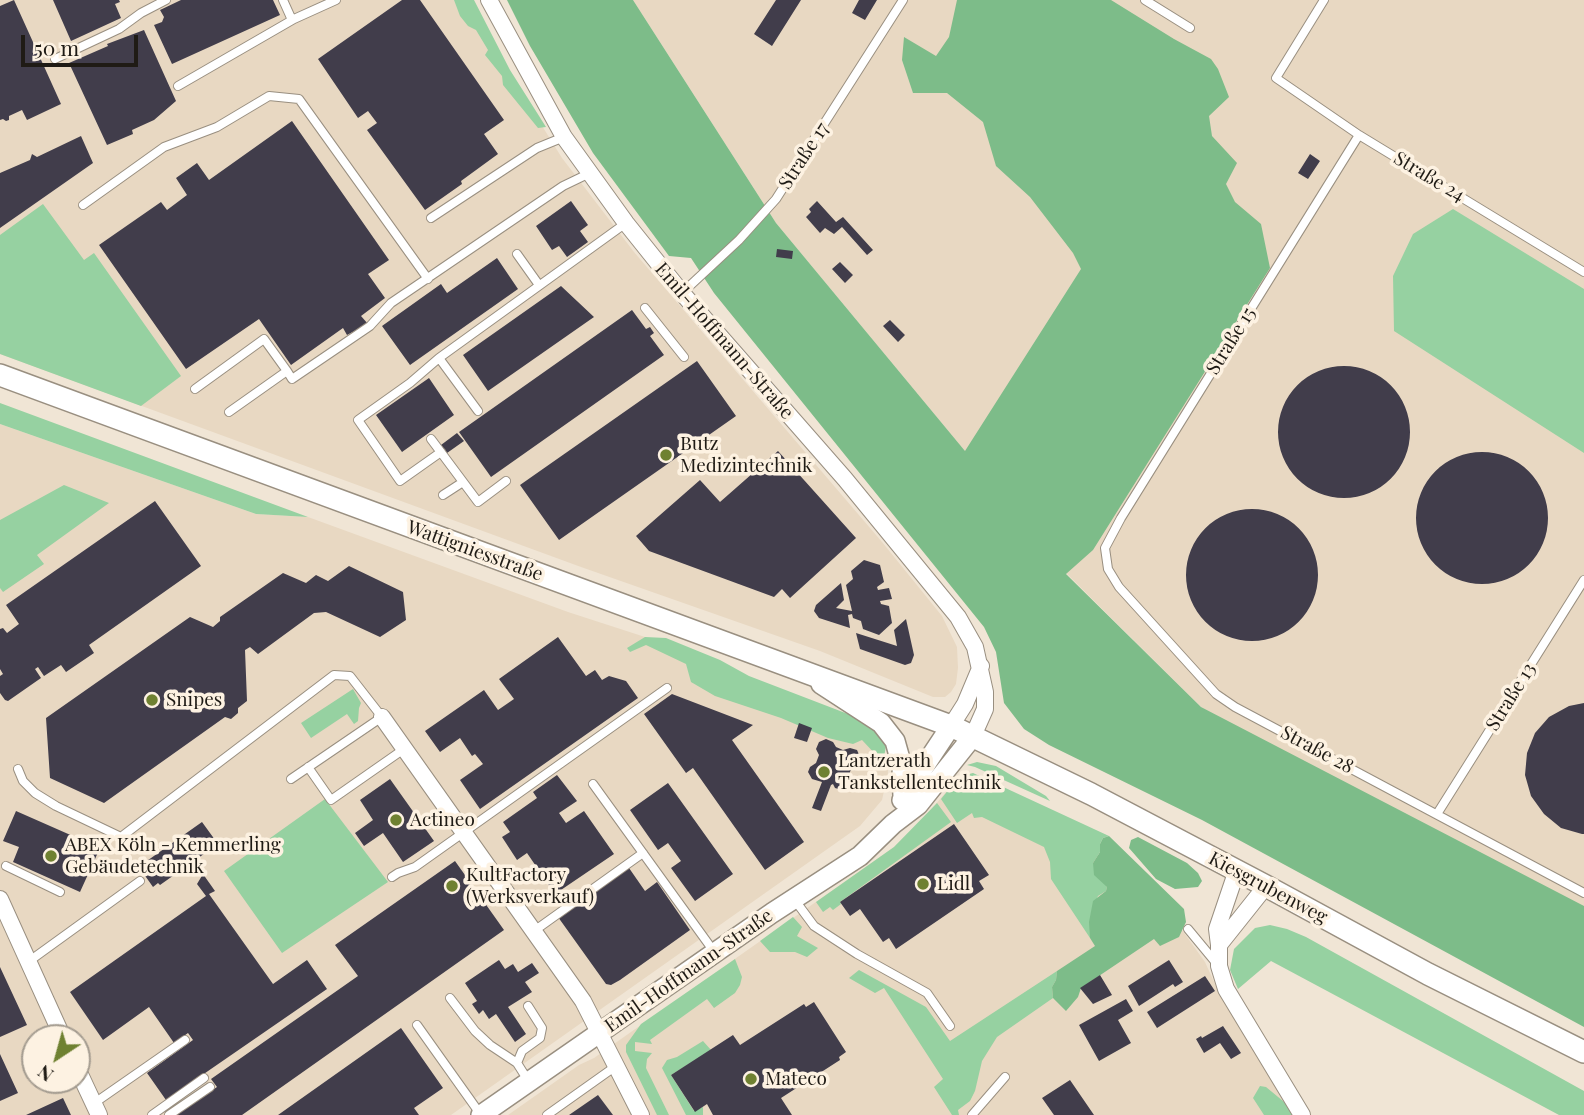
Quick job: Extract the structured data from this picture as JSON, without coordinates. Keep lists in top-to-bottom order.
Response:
{
  "streets": {
    "main road": ["Wattigniesstraße", "Kiesgrubenweg"],
    "street": ["Emil-Hoffmann-Straße"],
    "lane": [
      "Straße 17",
      "Straße 24",
      "Straße 15",
      "Straße 13",
      "Straße 28"
    ]
  },
  "crossings": [
    ["Straße 17", "Emil-Hoffmann-Straße"],
    ["Straße 24", "Straße 15"],
    ["Emil-Hoffmann-Straße", "Wattigniesstraße"],
    ["Emil-Hoffmann-Straße", "Kiesgrubenweg"],
    ["Straße 15", "Straße 28"],
    ["Wattigniesstraße", "Kiesgrubenweg"],
    ["Straße 13", "Straße 28"]
  ],
  "places": [
    "Butz Medizintechnik",
    "Snipes",
    "Lantzerath Tankstellentechnik",
    "Actineo",
    "ABEX Köln - Kemmerling Gebäudetechnik",
    "Lidl",
    "KultFactory (Werksverkauf)",
    "Mateco"
  ],
  "scale_bar": "50 m",
  "north": "bottom left"
}
